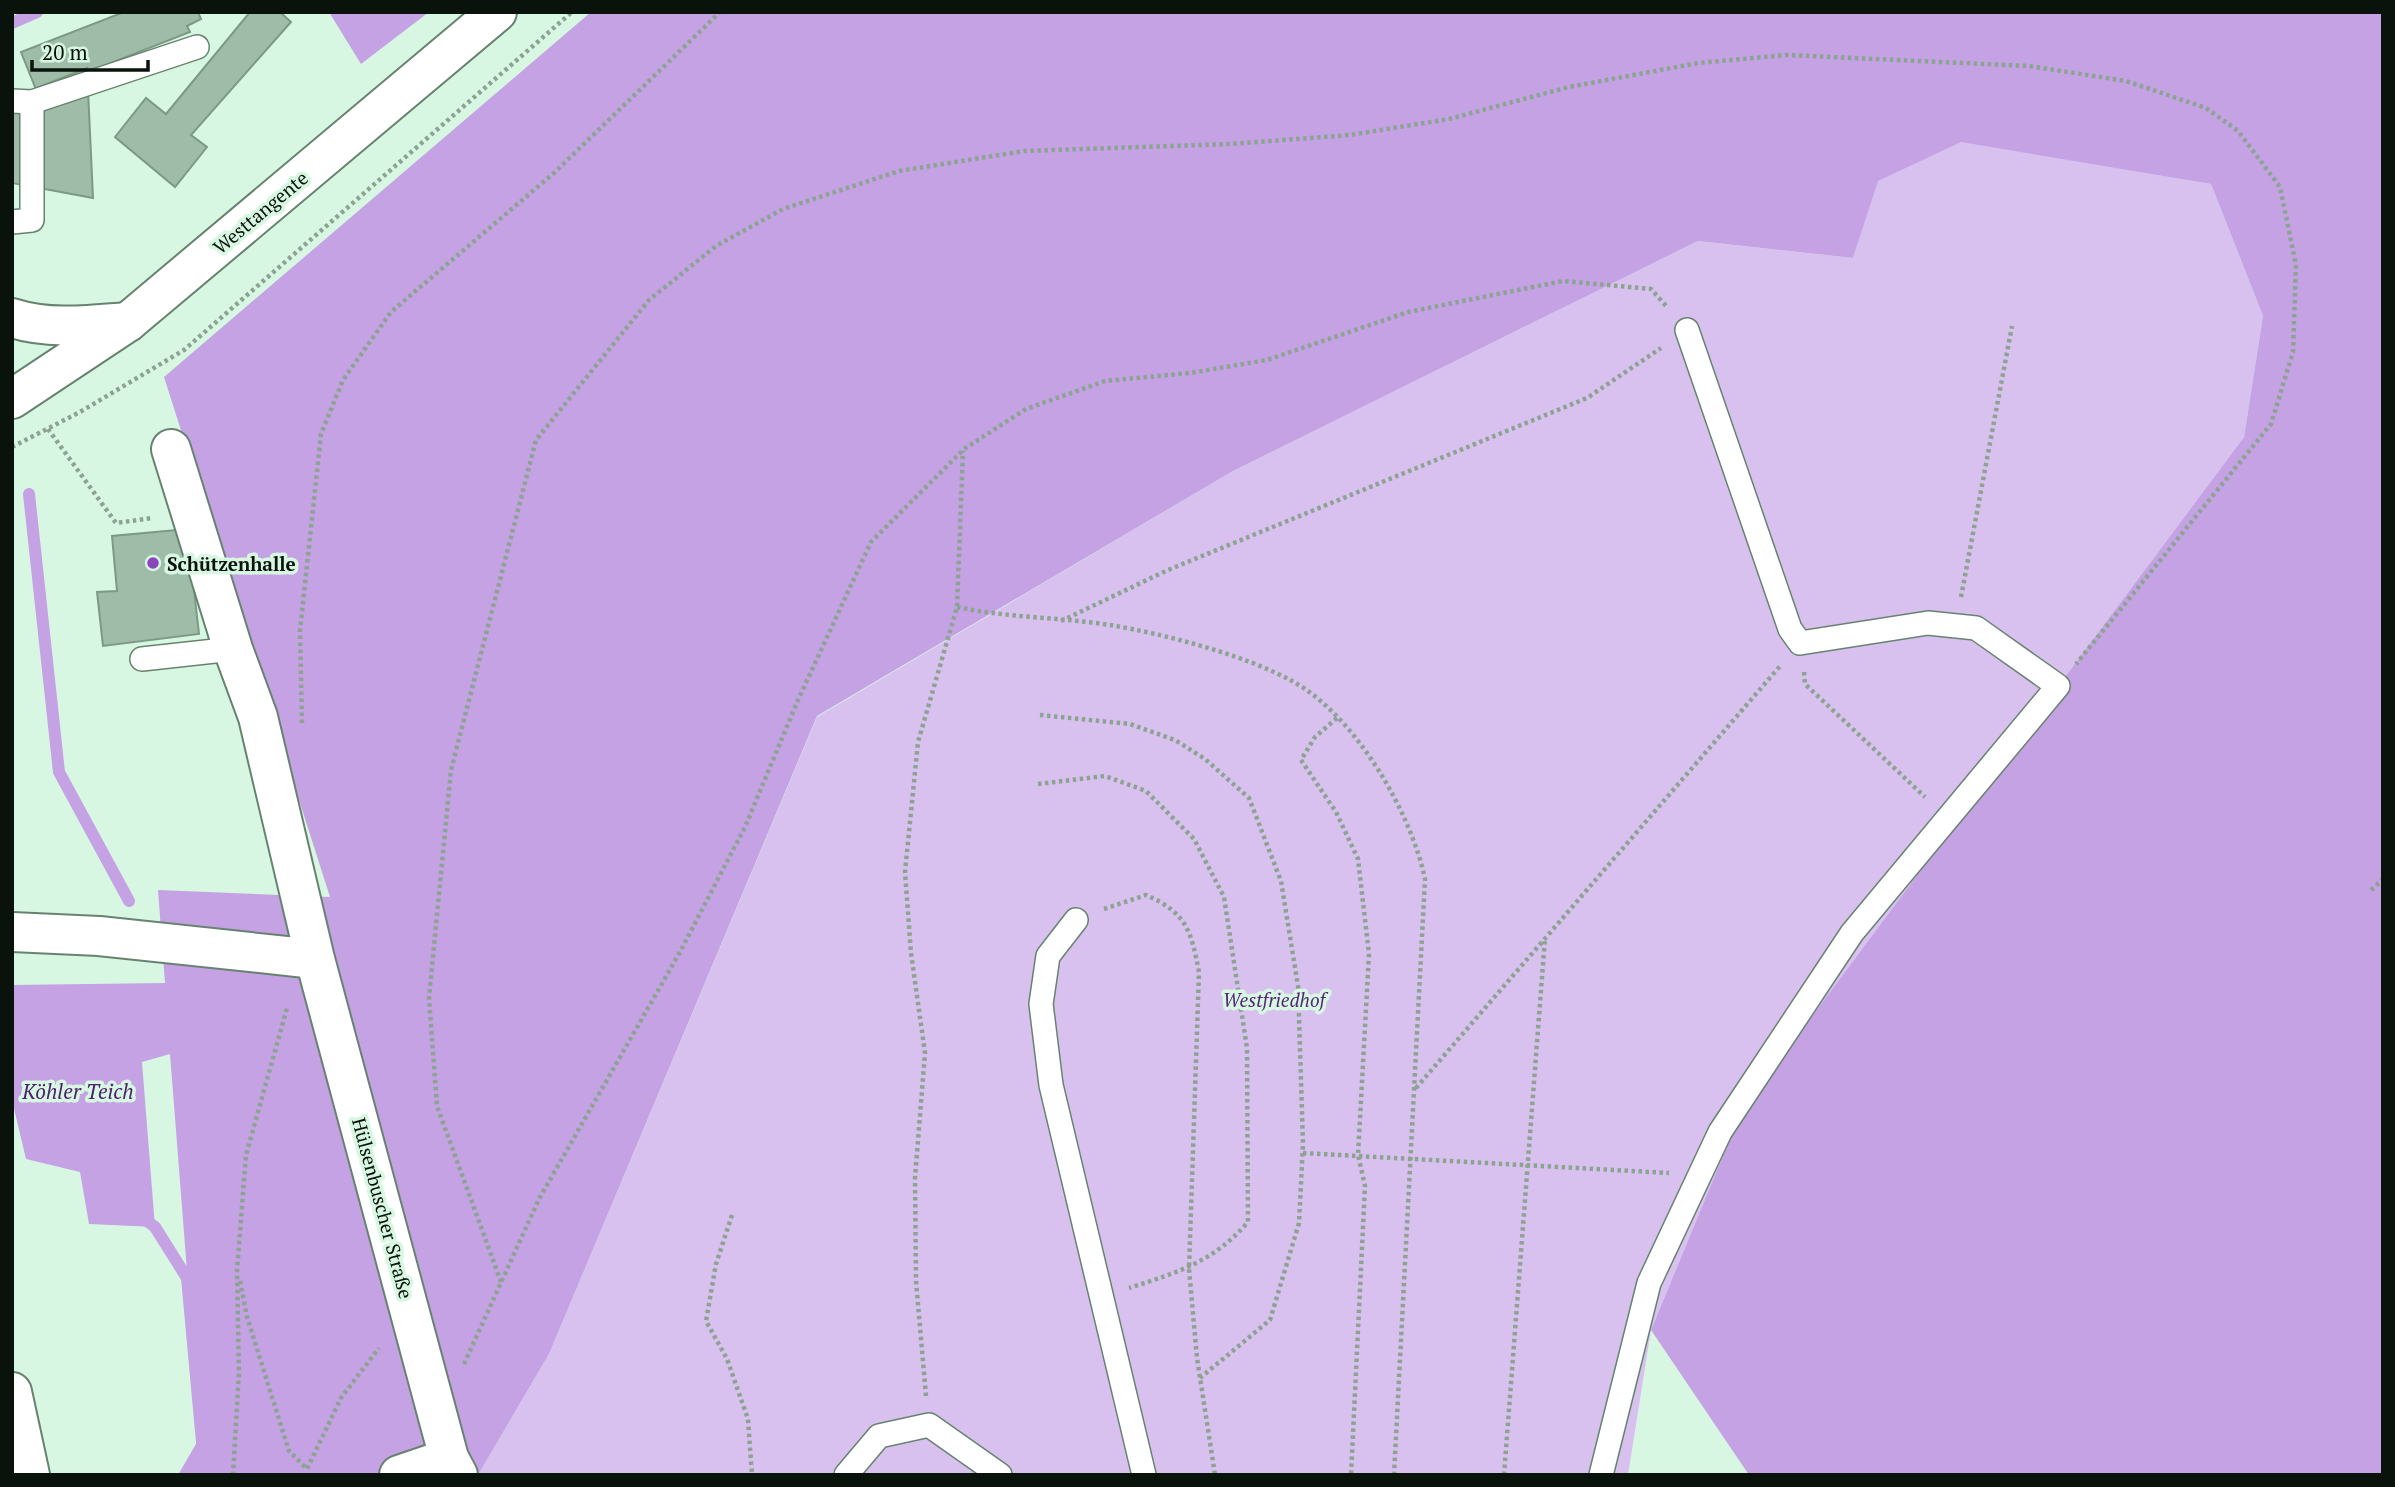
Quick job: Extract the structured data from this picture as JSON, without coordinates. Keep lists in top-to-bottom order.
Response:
{
  "streets": {
    "street": ["Westtangente", "Hülsenbuscher Straße"]
  },
  "water": ["Köhler Teich"],
  "parks": ["Westfriedhof"],
  "places": ["Schützenhalle"],
  "scale_bar": "20 m"
}
